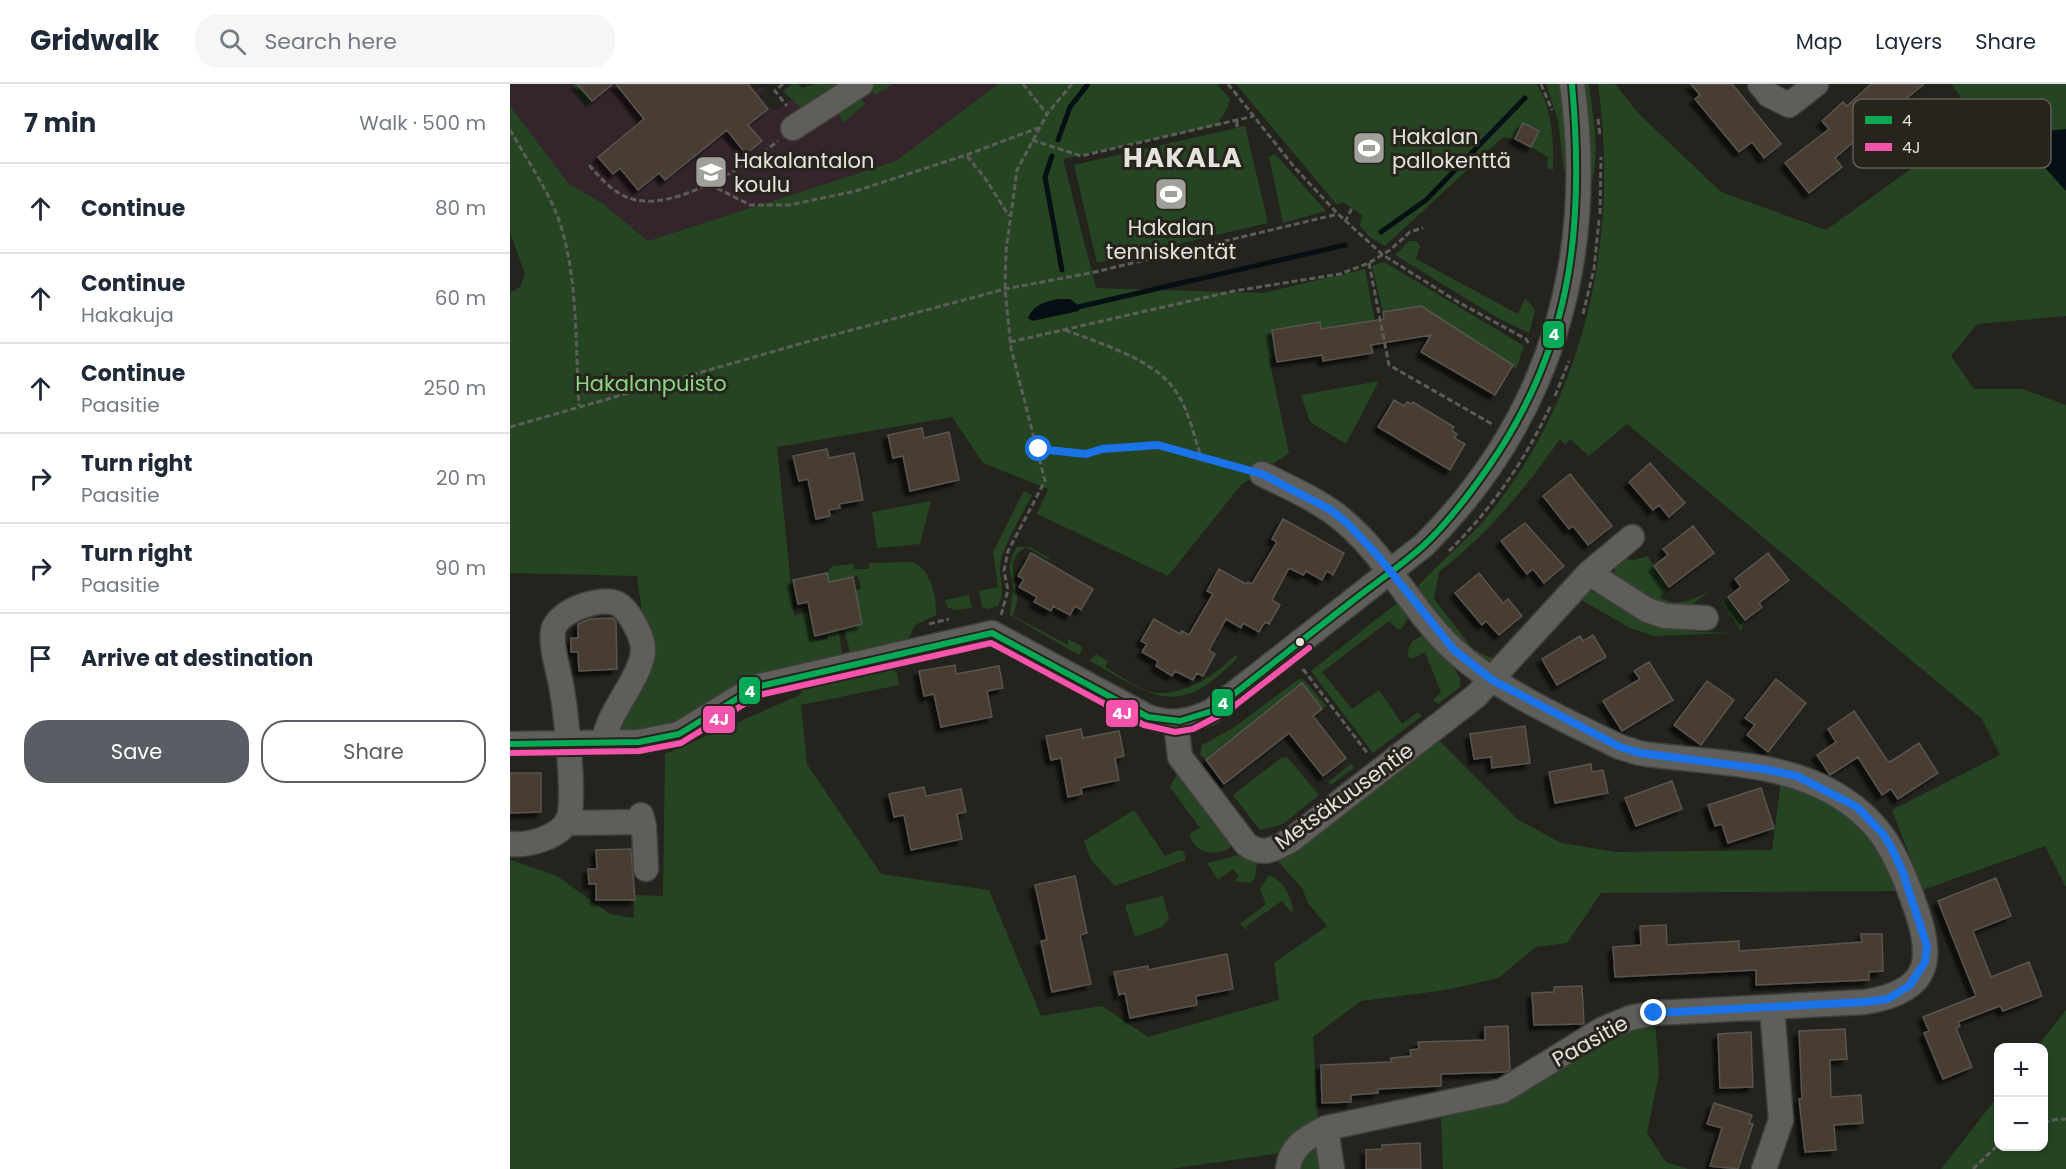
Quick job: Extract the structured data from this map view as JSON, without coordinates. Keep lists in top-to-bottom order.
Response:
{
  "streets": {
    "street": ["Metsäkuusentie", "Paasitie"]
  },
  "crossings": [
    ["Metsäkuusentie", "Paasitie"]
  ],
  "districts": ["HAKALA"],
  "parks": ["Hakalanpuisto"],
  "places": {
    "sports": ["Hakalan pallokenttä", "Hakalan tenniskentät"],
    "school or university": ["Hakalantalon koulu"]
  },
  "lines": ["transit line 4", "transit line 4J"],
  "legend": ["4", "4J"],
  "page": {
    "header": "Gridwalk",
    "search": "Search here",
    "nav": ["Map", "Layers", "Share"],
    "heading": ["7 min", "Walk · 500 m"],
    "list": [
      ["Continue", "80 m"],
      ["Continue", "Hakakuja", "60 m"],
      ["Continue", "Paasitie", "250 m"],
      ["Turn right", "Paasitie", "20 m"],
      ["Turn right", "Paasitie", "90 m"],
      "Arrive at destination"
    ],
    "buttons": ["Save", "Share"],
    "map_buttons": ["+", "−"]
  }
}
